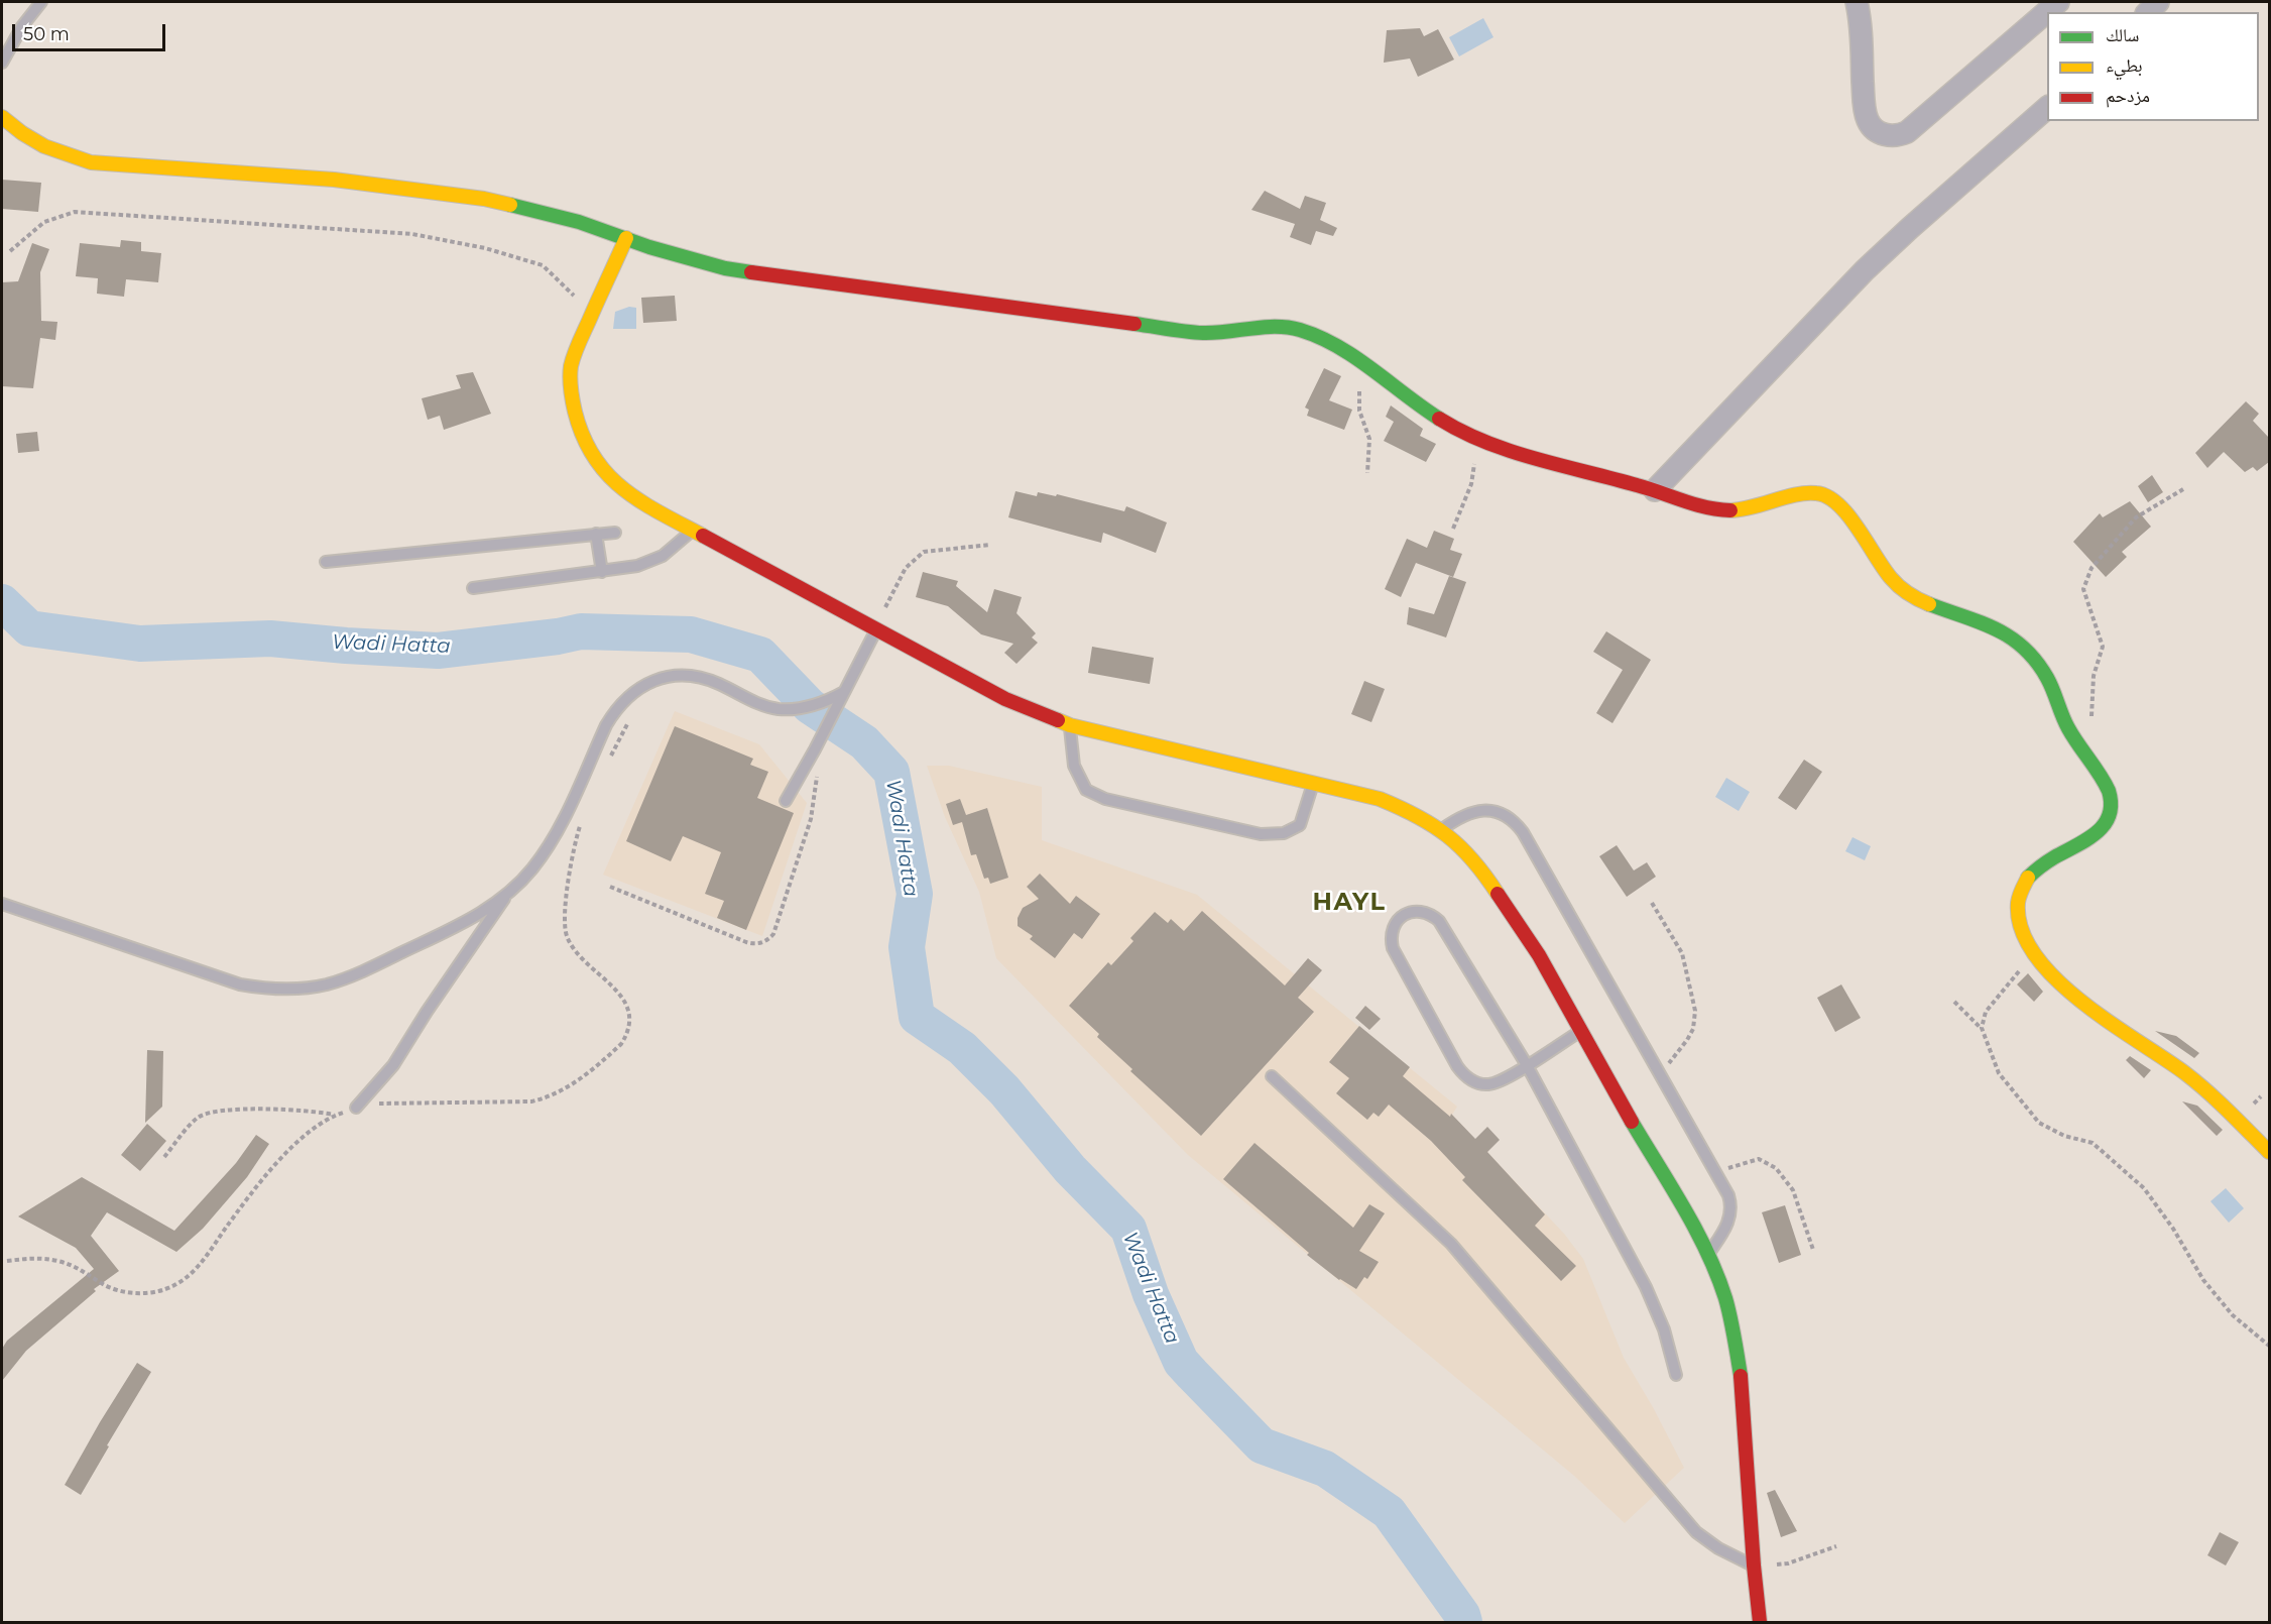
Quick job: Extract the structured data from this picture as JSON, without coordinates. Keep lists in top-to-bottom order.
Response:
{
  "districts": ["HAYL"],
  "water": ["Wadi Hatta"],
  "legend": ["سالك", "بطيء", "مزدحم"],
  "scale_bar": "50 m"
}
